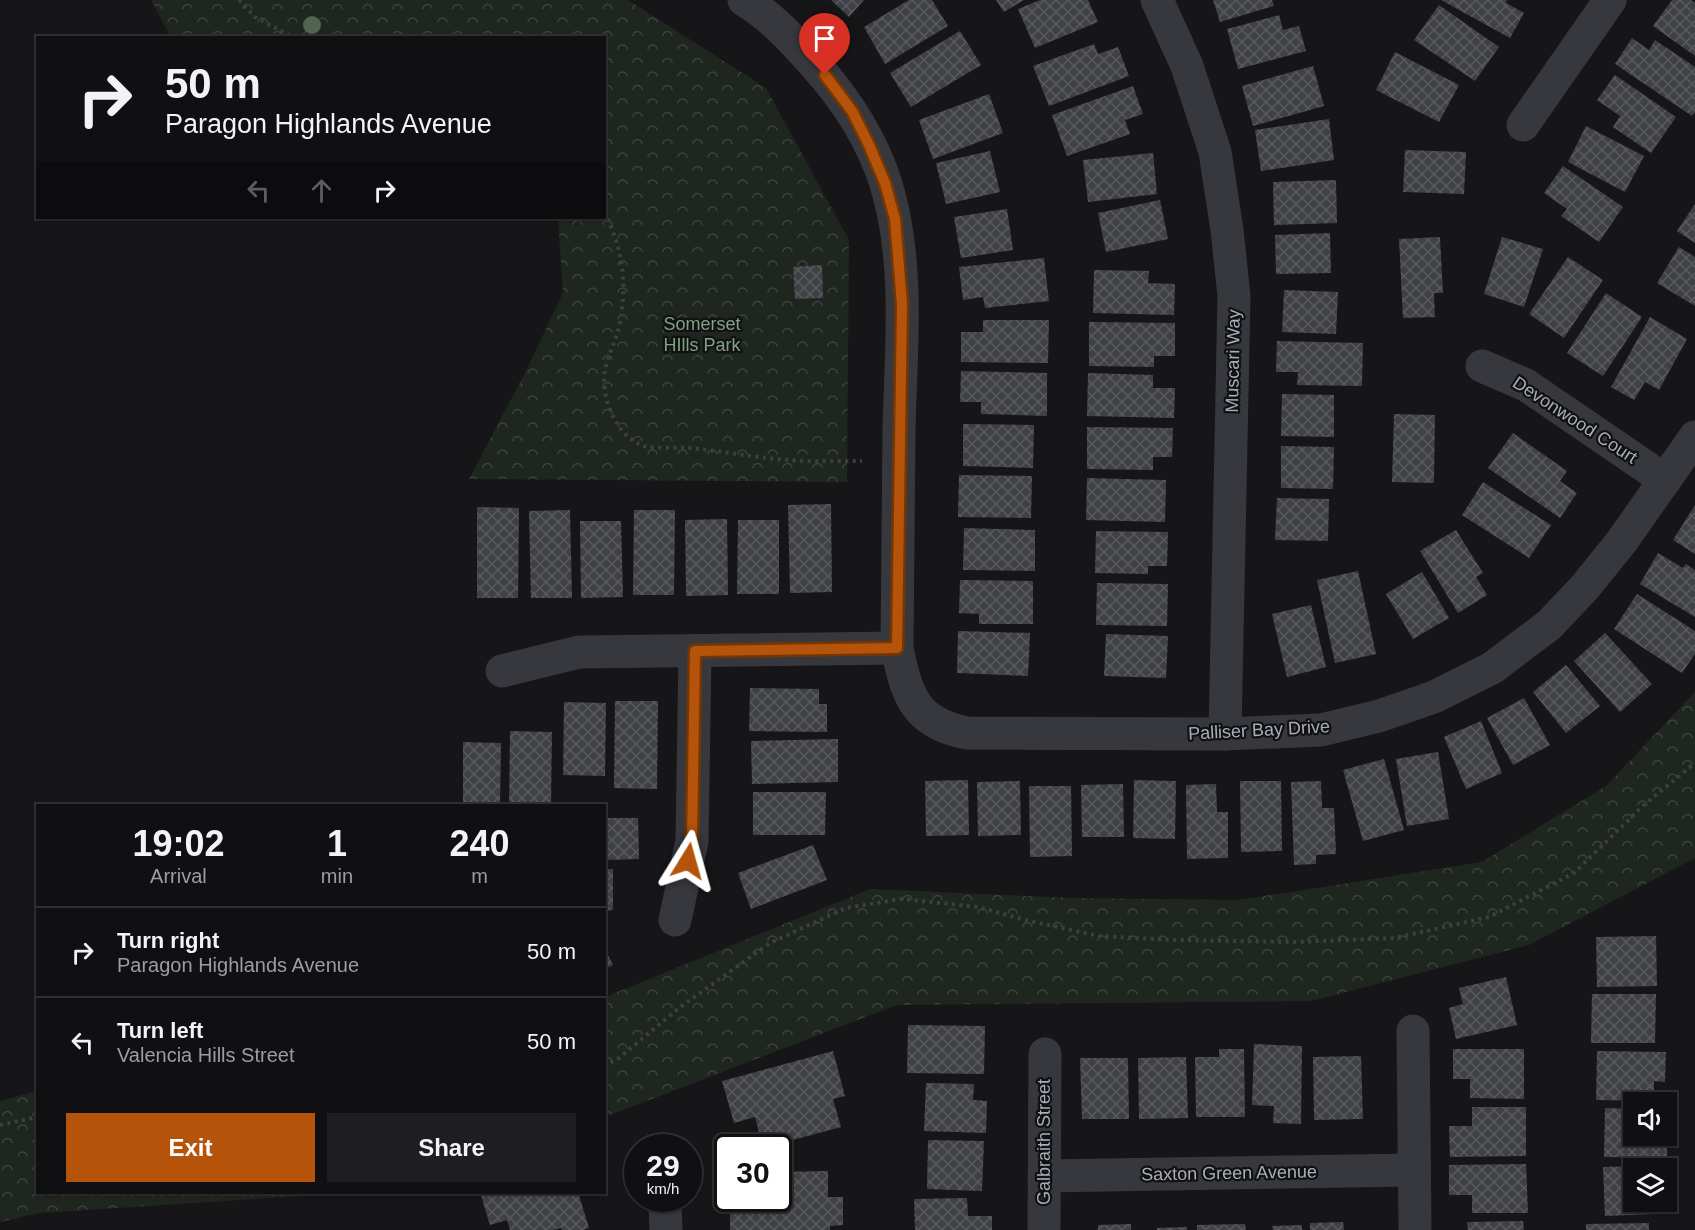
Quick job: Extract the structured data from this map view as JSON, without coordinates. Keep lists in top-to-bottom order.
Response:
{
  "streets": {
    "street": [
      "Muscari Way",
      "Devonwood Court",
      "Palliser Bay Drive",
      "Galbraith Street",
      "Saxton Green Avenue"
    ]
  },
  "crossings": [
    ["Muscari Way", "Palliser Bay Drive"],
    ["Devonwood Court", "Palliser Bay Drive"],
    ["Galbraith Street", "Saxton Green Avenue"]
  ],
  "parks": ["Somerset HIlls Park"],
  "page": {
    "turn": ["50 m", "Paragon Highlands Avenue"],
    "eta": [
      "19:02",
      "Arrival",
      "1",
      "min",
      "240",
      "m"
    ],
    "list": [
      {
        "name": "Turn right",
        "note": "Paragon Highlands Avenue",
        "value": "50 m"
      },
      {
        "name": "Turn left",
        "note": "Valencia Hills Street",
        "value": "50 m"
      }
    ],
    "buttons": ["Exit", "Share"],
    "speed": "29 km/h",
    "limit": "30"
  }
}
